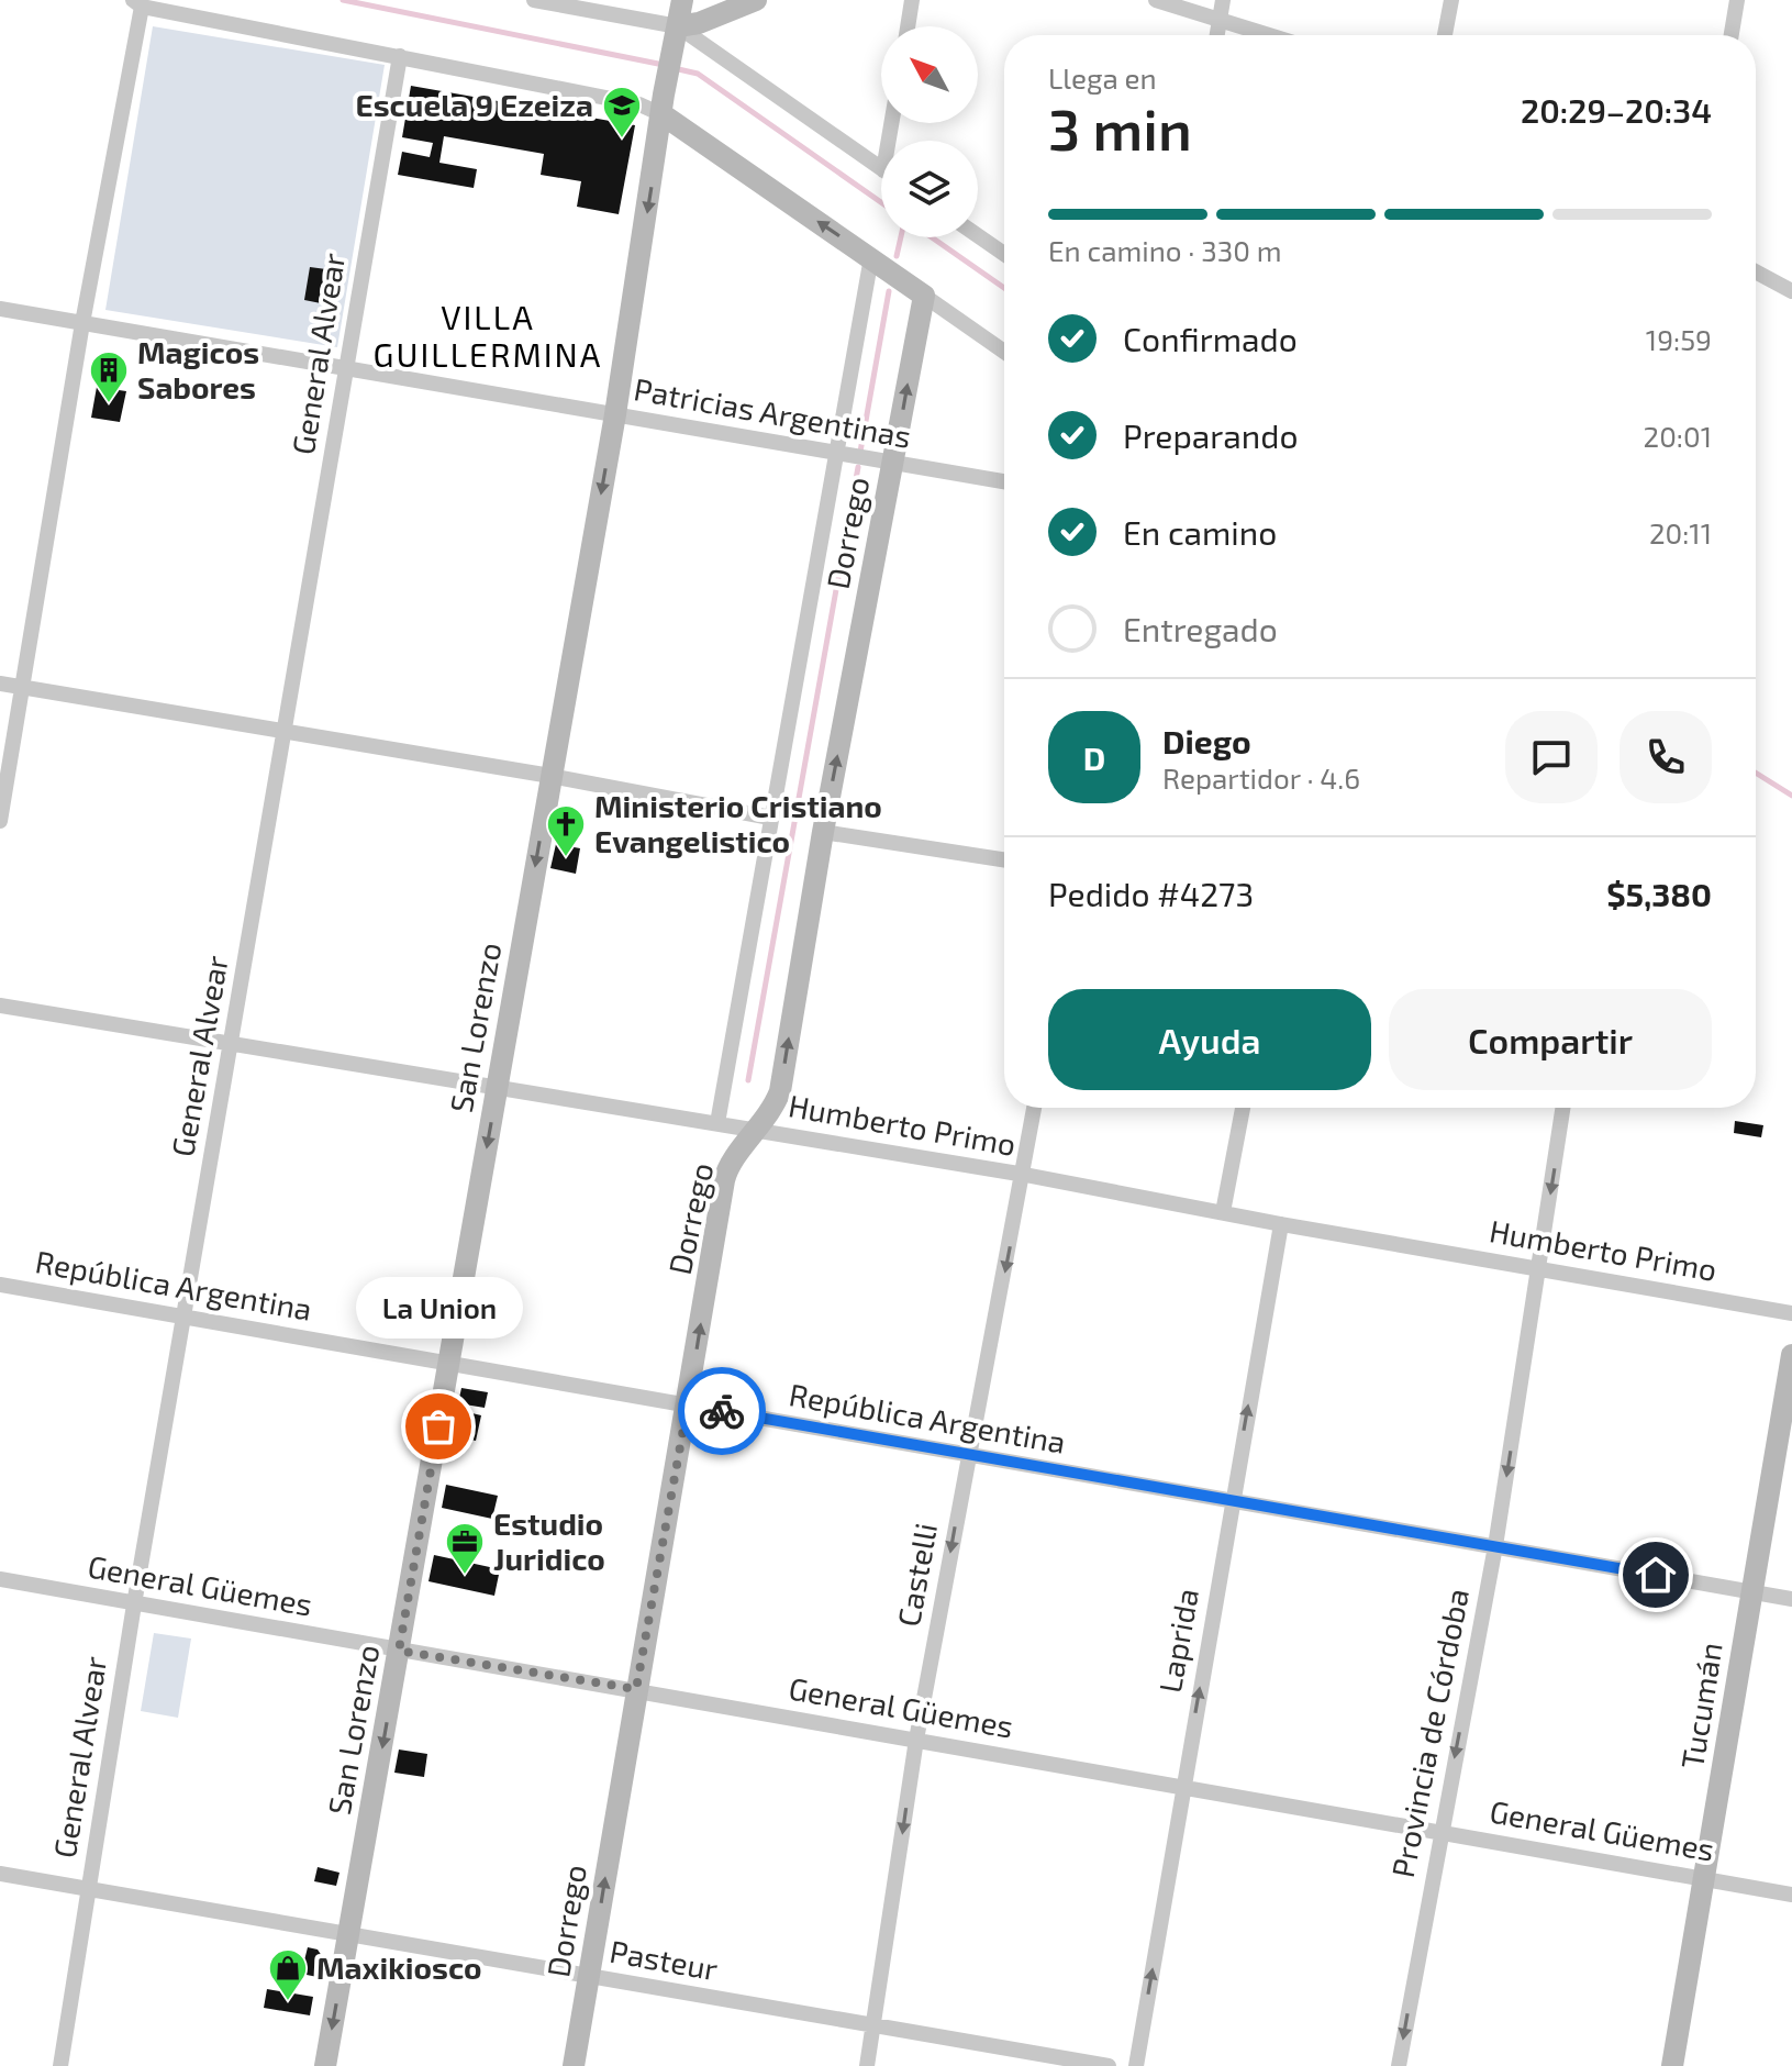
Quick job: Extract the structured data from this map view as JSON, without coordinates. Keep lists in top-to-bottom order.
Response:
{
  "streets": {
    "street": [
      "General Alvear",
      "Patricias Argentinas",
      "Dorrego",
      "San Lorenzo",
      "Humberto Primo",
      "República Argentina",
      "Castelli",
      "General Güemes",
      "Laprida",
      "Tucumán",
      "Provincia de Córdoba",
      "Pasteur"
    ]
  },
  "crossings": [
    ["General Alvear", "Patricias Argentinas"],
    ["General Alvear", "Humberto Primo"],
    ["General Alvear", "República Argentina"],
    ["General Alvear", "General Güemes"],
    ["General Alvear", "Pasteur"],
    ["Patricias Argentinas", "Dorrego"],
    ["Patricias Argentinas", "San Lorenzo"],
    ["Dorrego", "Humberto Primo"],
    ["Dorrego", "República Argentina"],
    ["Dorrego", "General Güemes"],
    ["Dorrego", "Pasteur"],
    ["San Lorenzo", "Humberto Primo"],
    ["San Lorenzo", "República Argentina"],
    ["San Lorenzo", "General Güemes"],
    ["San Lorenzo", "Pasteur"],
    ["Humberto Primo", "Castelli"],
    ["Humberto Primo", "Laprida"],
    ["Humberto Primo", "Provincia de Córdoba"],
    ["República Argentina", "Castelli"],
    ["República Argentina", "Laprida"],
    ["República Argentina", "Tucumán"],
    ["República Argentina", "Provincia de Córdoba"],
    ["Castelli", "General Güemes"],
    ["Castelli", "Pasteur"],
    ["General Güemes", "Laprida"],
    ["General Güemes", "Tucumán"],
    ["General Güemes", "Provincia de Córdoba"]
  ],
  "one_way": [
    "San Lorenzo",
    "Castelli",
    "Laprida",
    "Provincia de Córdoba"
  ],
  "districts": ["VILLA GUILLERMINA"],
  "places": {
    "school or university": ["Escuela 9 Ezeiza"],
    "building": ["Magicos Sabores"],
    "church": ["Ministerio Cristiano Evangelistico"],
    "other": ["La Union"],
    "office": ["Estudio Juridico"],
    "shop": ["Maxikiosco"]
  },
  "north": "top left",
  "page": {
    "heading": ["3 min", "Llega en", "20:29–20:34"],
    "panel": [
      "Diego",
      "Repartidor · 4.6",
      "Pedido #4273",
      "$5,380"
    ],
    "bar": "En camino · 330 m",
    "list": [
      ["Confirmado", "19:59"],
      ["Preparando", "20:01"],
      ["En camino", "20:11"],
      "Entregado"
    ],
    "round": "D",
    "buttons": ["Ayuda", "Compartir"],
    "bubble": "La Union"
  }
}
